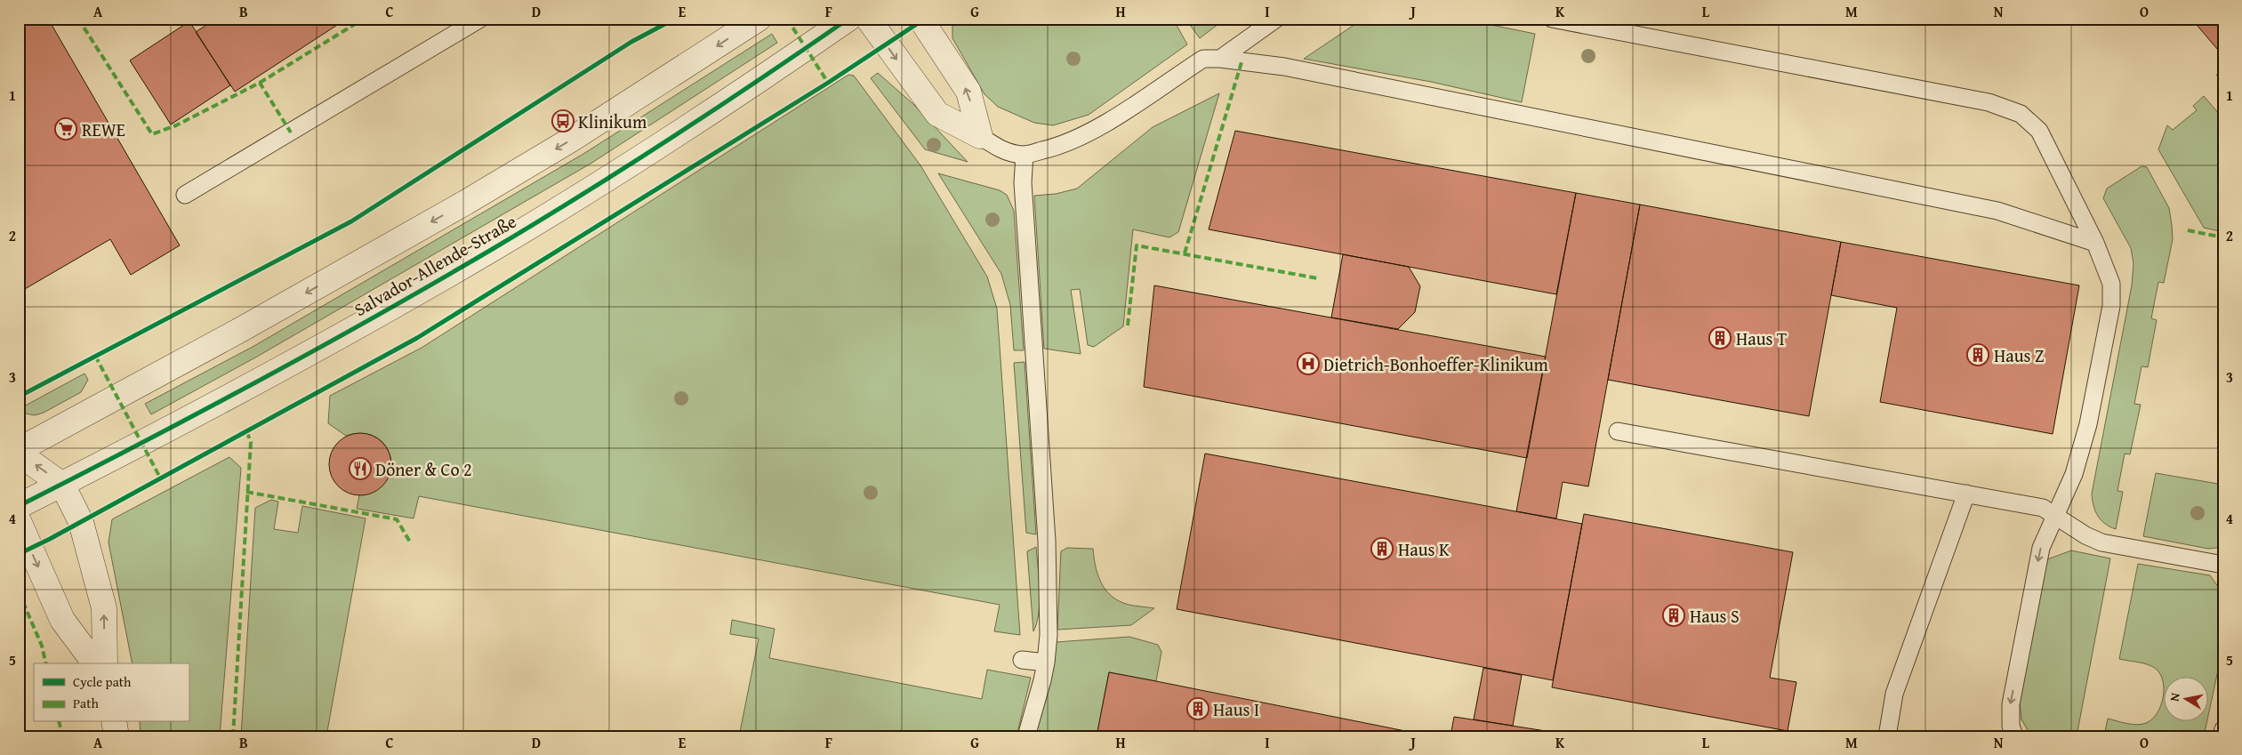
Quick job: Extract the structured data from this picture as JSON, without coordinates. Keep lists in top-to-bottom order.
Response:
{
  "streets": {
    "street": ["Salvador-Allende-Straße"]
  },
  "places": {
    "bus stop": ["Klinikum"],
    "supermarket": ["REWE"],
    "building": [
      "Haus T",
      "Haus Z",
      "Haus K",
      "Haus S",
      "Haus I"
    ],
    "hospital": ["Dietrich-Bonhoeffer-Klinikum"],
    "restaurant": ["Döner & Co 2"]
  },
  "legend": ["Cycle path", "Path"],
  "north": "left",
  "grid": {
    "columns": [
      "A",
      "B",
      "C",
      "D",
      "E",
      "F",
      "G",
      "H",
      "I",
      "J",
      "K",
      "L",
      "M",
      "N",
      "O"
    ],
    "rows": [
      "1",
      "2",
      "3",
      "4",
      "5"
    ]
  }
}
